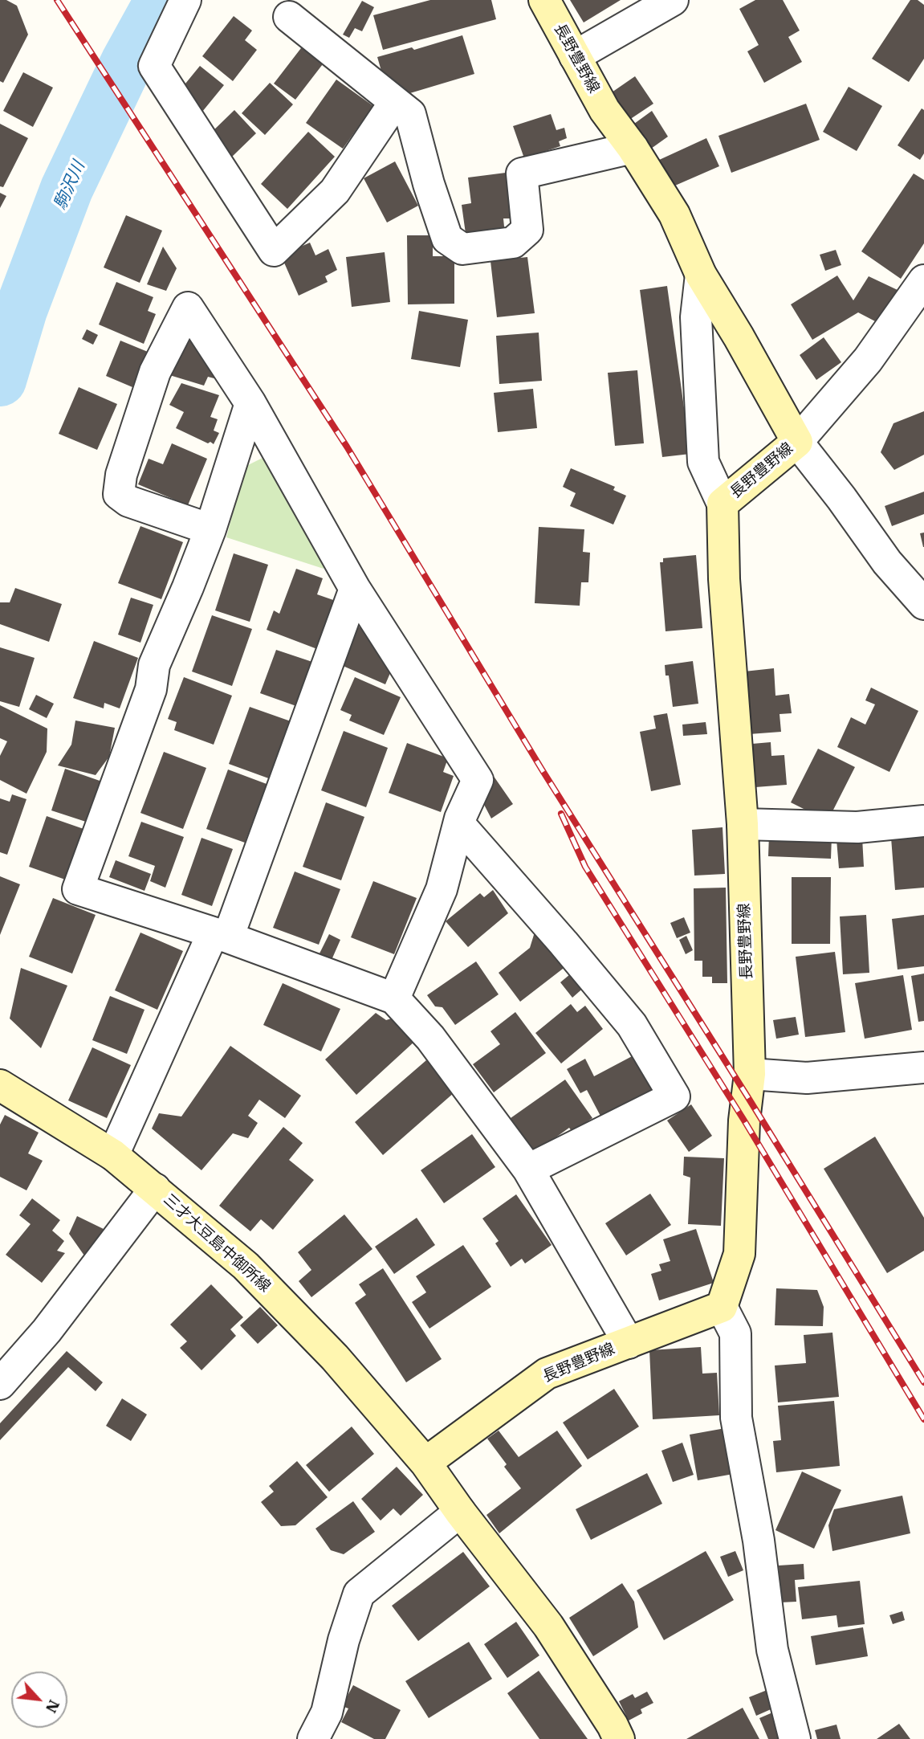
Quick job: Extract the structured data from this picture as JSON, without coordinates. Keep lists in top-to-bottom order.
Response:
{
  "streets": {
    "main road": ["長野豊野線", "三才大豆島中御所線"]
  },
  "crossings": [
    ["長野豊野線", "三才大豆島中御所線"]
  ],
  "water": ["駒沢川"],
  "north": "bottom right"
}
